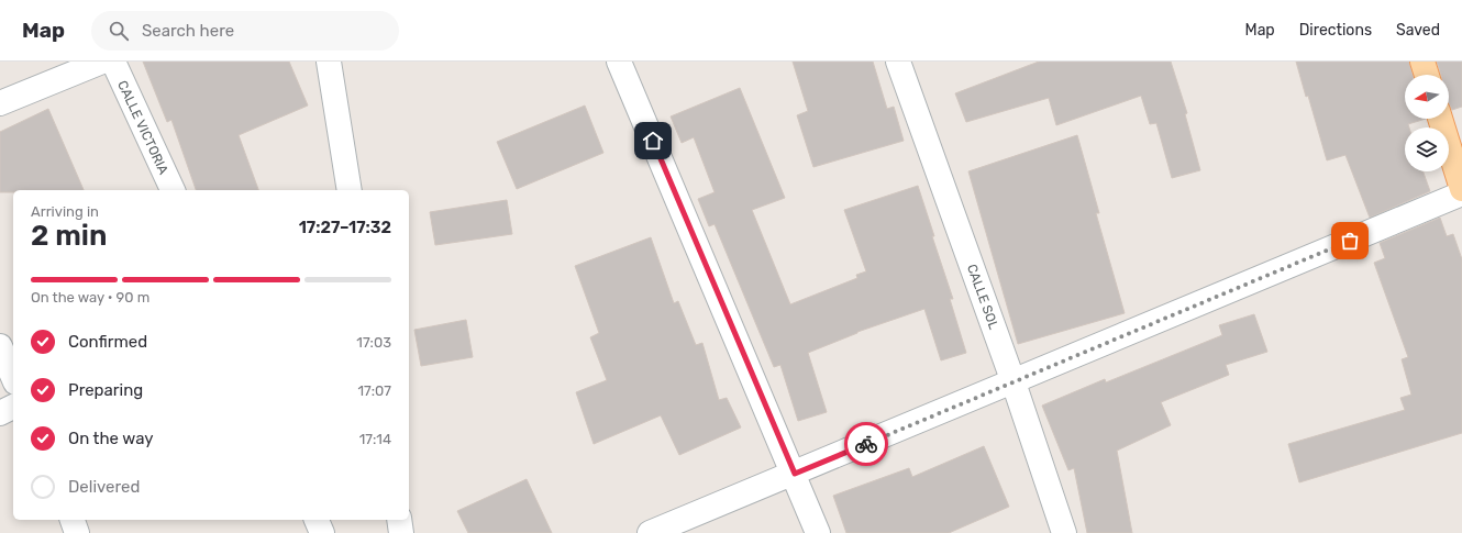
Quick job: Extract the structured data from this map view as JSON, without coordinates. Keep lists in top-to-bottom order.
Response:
{
  "streets": {
    "street": ["CALLE VICTORIA", "CALLE SOL"]
  },
  "north": "left",
  "page": {
    "header": "Map",
    "search": "Search here",
    "nav": ["Map", "Directions", "Saved"],
    "heading": ["2 min", "Arriving in", "17:27–17:32"],
    "bar": "On the way · 90 m",
    "list": [
      ["Confirmed", "17:03"],
      ["Preparing", "17:07"],
      ["On the way", "17:14"],
      "Delivered"
    ]
  }
}
